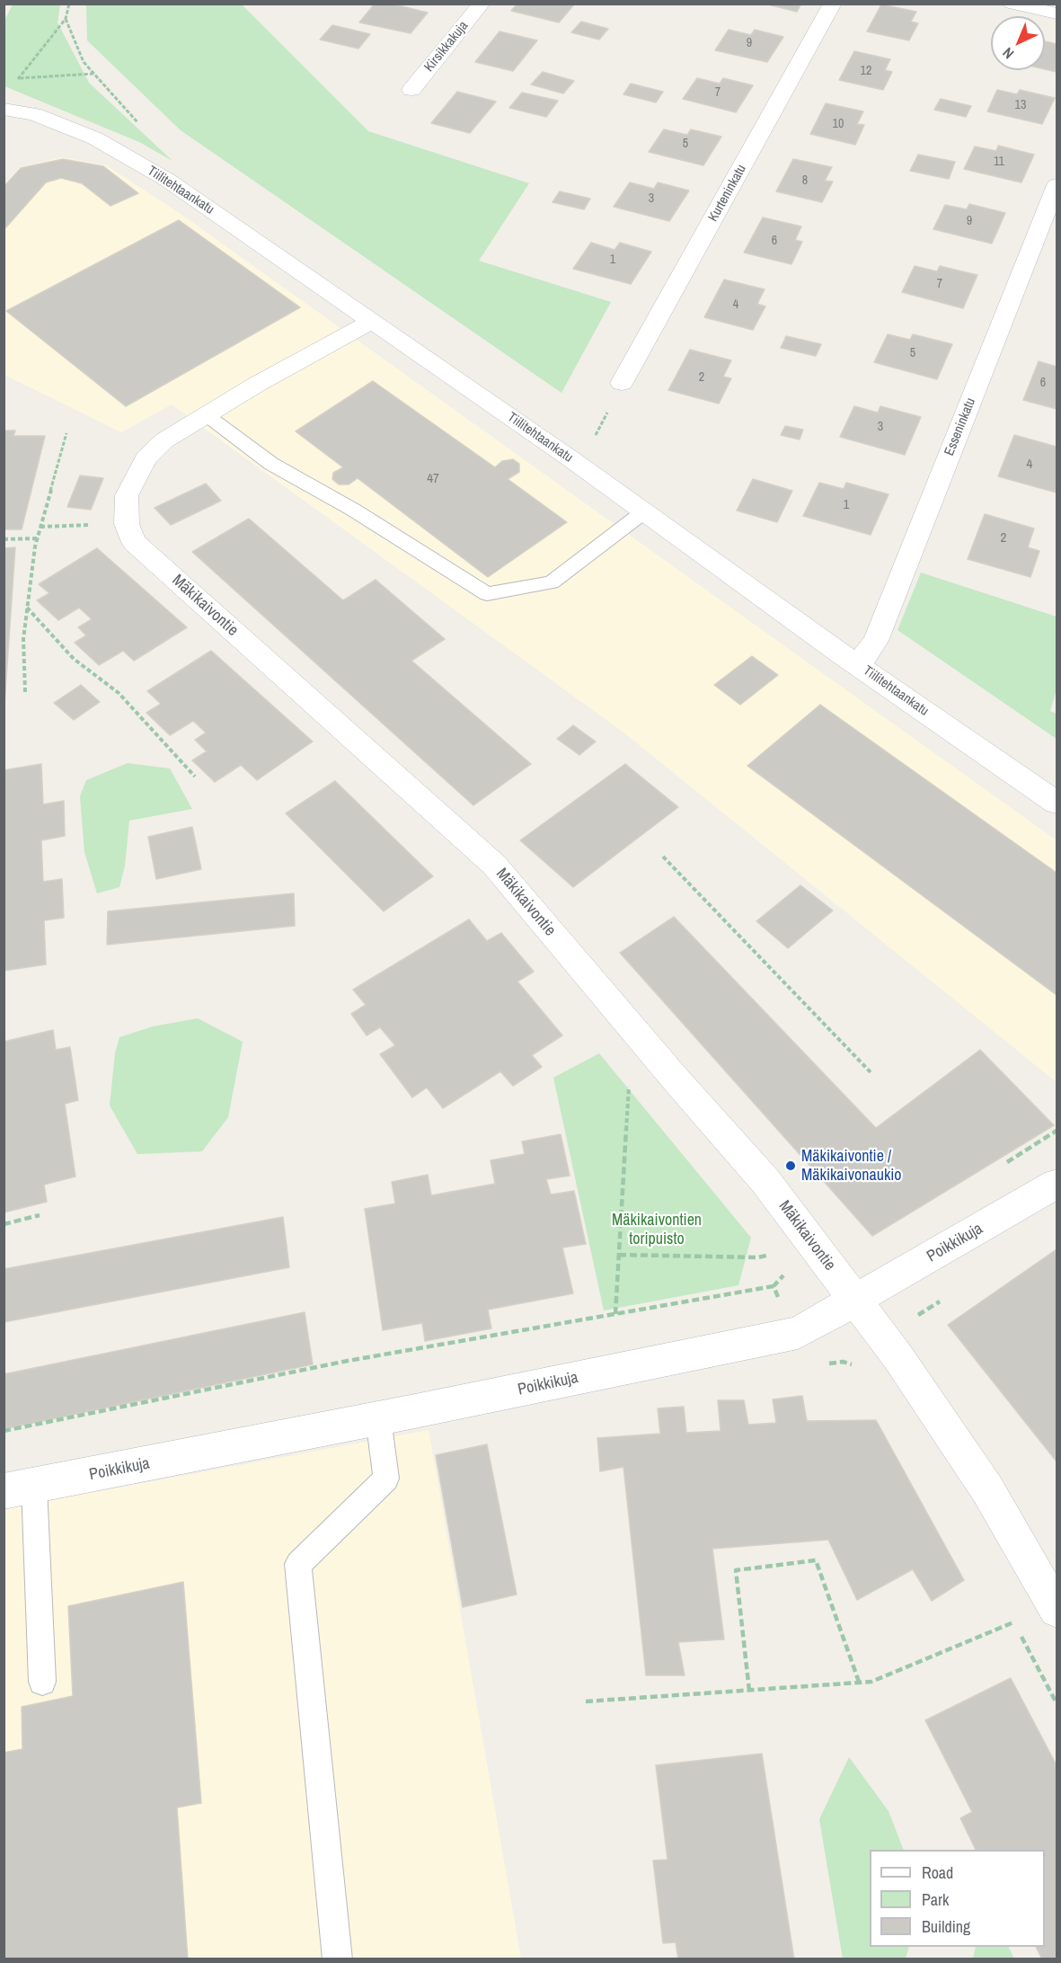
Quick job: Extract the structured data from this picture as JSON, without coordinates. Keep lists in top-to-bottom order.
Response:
{
  "streets": {
    "street": [
      "Kirsikkakuja",
      "Tiilitehtaankatu",
      "Kurteninkatu",
      "Esseninkatu",
      "Mäkikaivontie",
      "Poikkikuja"
    ]
  },
  "crossings": [
    ["Tiilitehtaankatu", "Esseninkatu"],
    ["Tiilitehtaankatu", "Mäkikaivontie"],
    ["Mäkikaivontie", "Poikkikuja"]
  ],
  "parks": ["Mäkikaivontien toripuisto"],
  "places": ["Mäkikaivontie / Mäkikaivonaukio"],
  "house_numbers": [
    "9",
    "12",
    "7",
    "13",
    "10",
    "5",
    "11",
    "8",
    "3",
    "9",
    "6",
    "1",
    "7",
    "4",
    "5",
    "2",
    "6",
    "3",
    "4",
    "47",
    "1",
    "2"
  ],
  "legend": ["Road", "Park", "Building"],
  "north": "bottom left"
}
